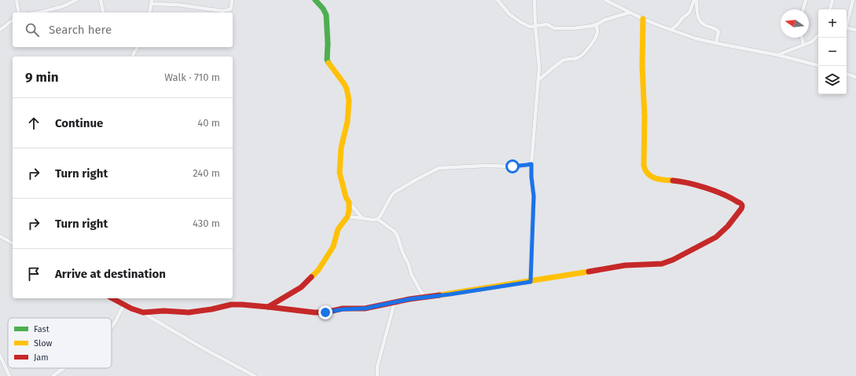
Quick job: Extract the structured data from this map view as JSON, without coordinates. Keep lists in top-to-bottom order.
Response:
{
  "legend": ["Fast", "Slow", "Jam"],
  "north": "left",
  "page": {
    "map_buttons": ["+", "−"],
    "search": "Search here",
    "heading": ["9 min", "Walk · 710 m"],
    "list": [
      ["Continue", "40 m"],
      ["Turn right", "240 m"],
      ["Turn right", "430 m"],
      "Arrive at destination"
    ]
  }
}
